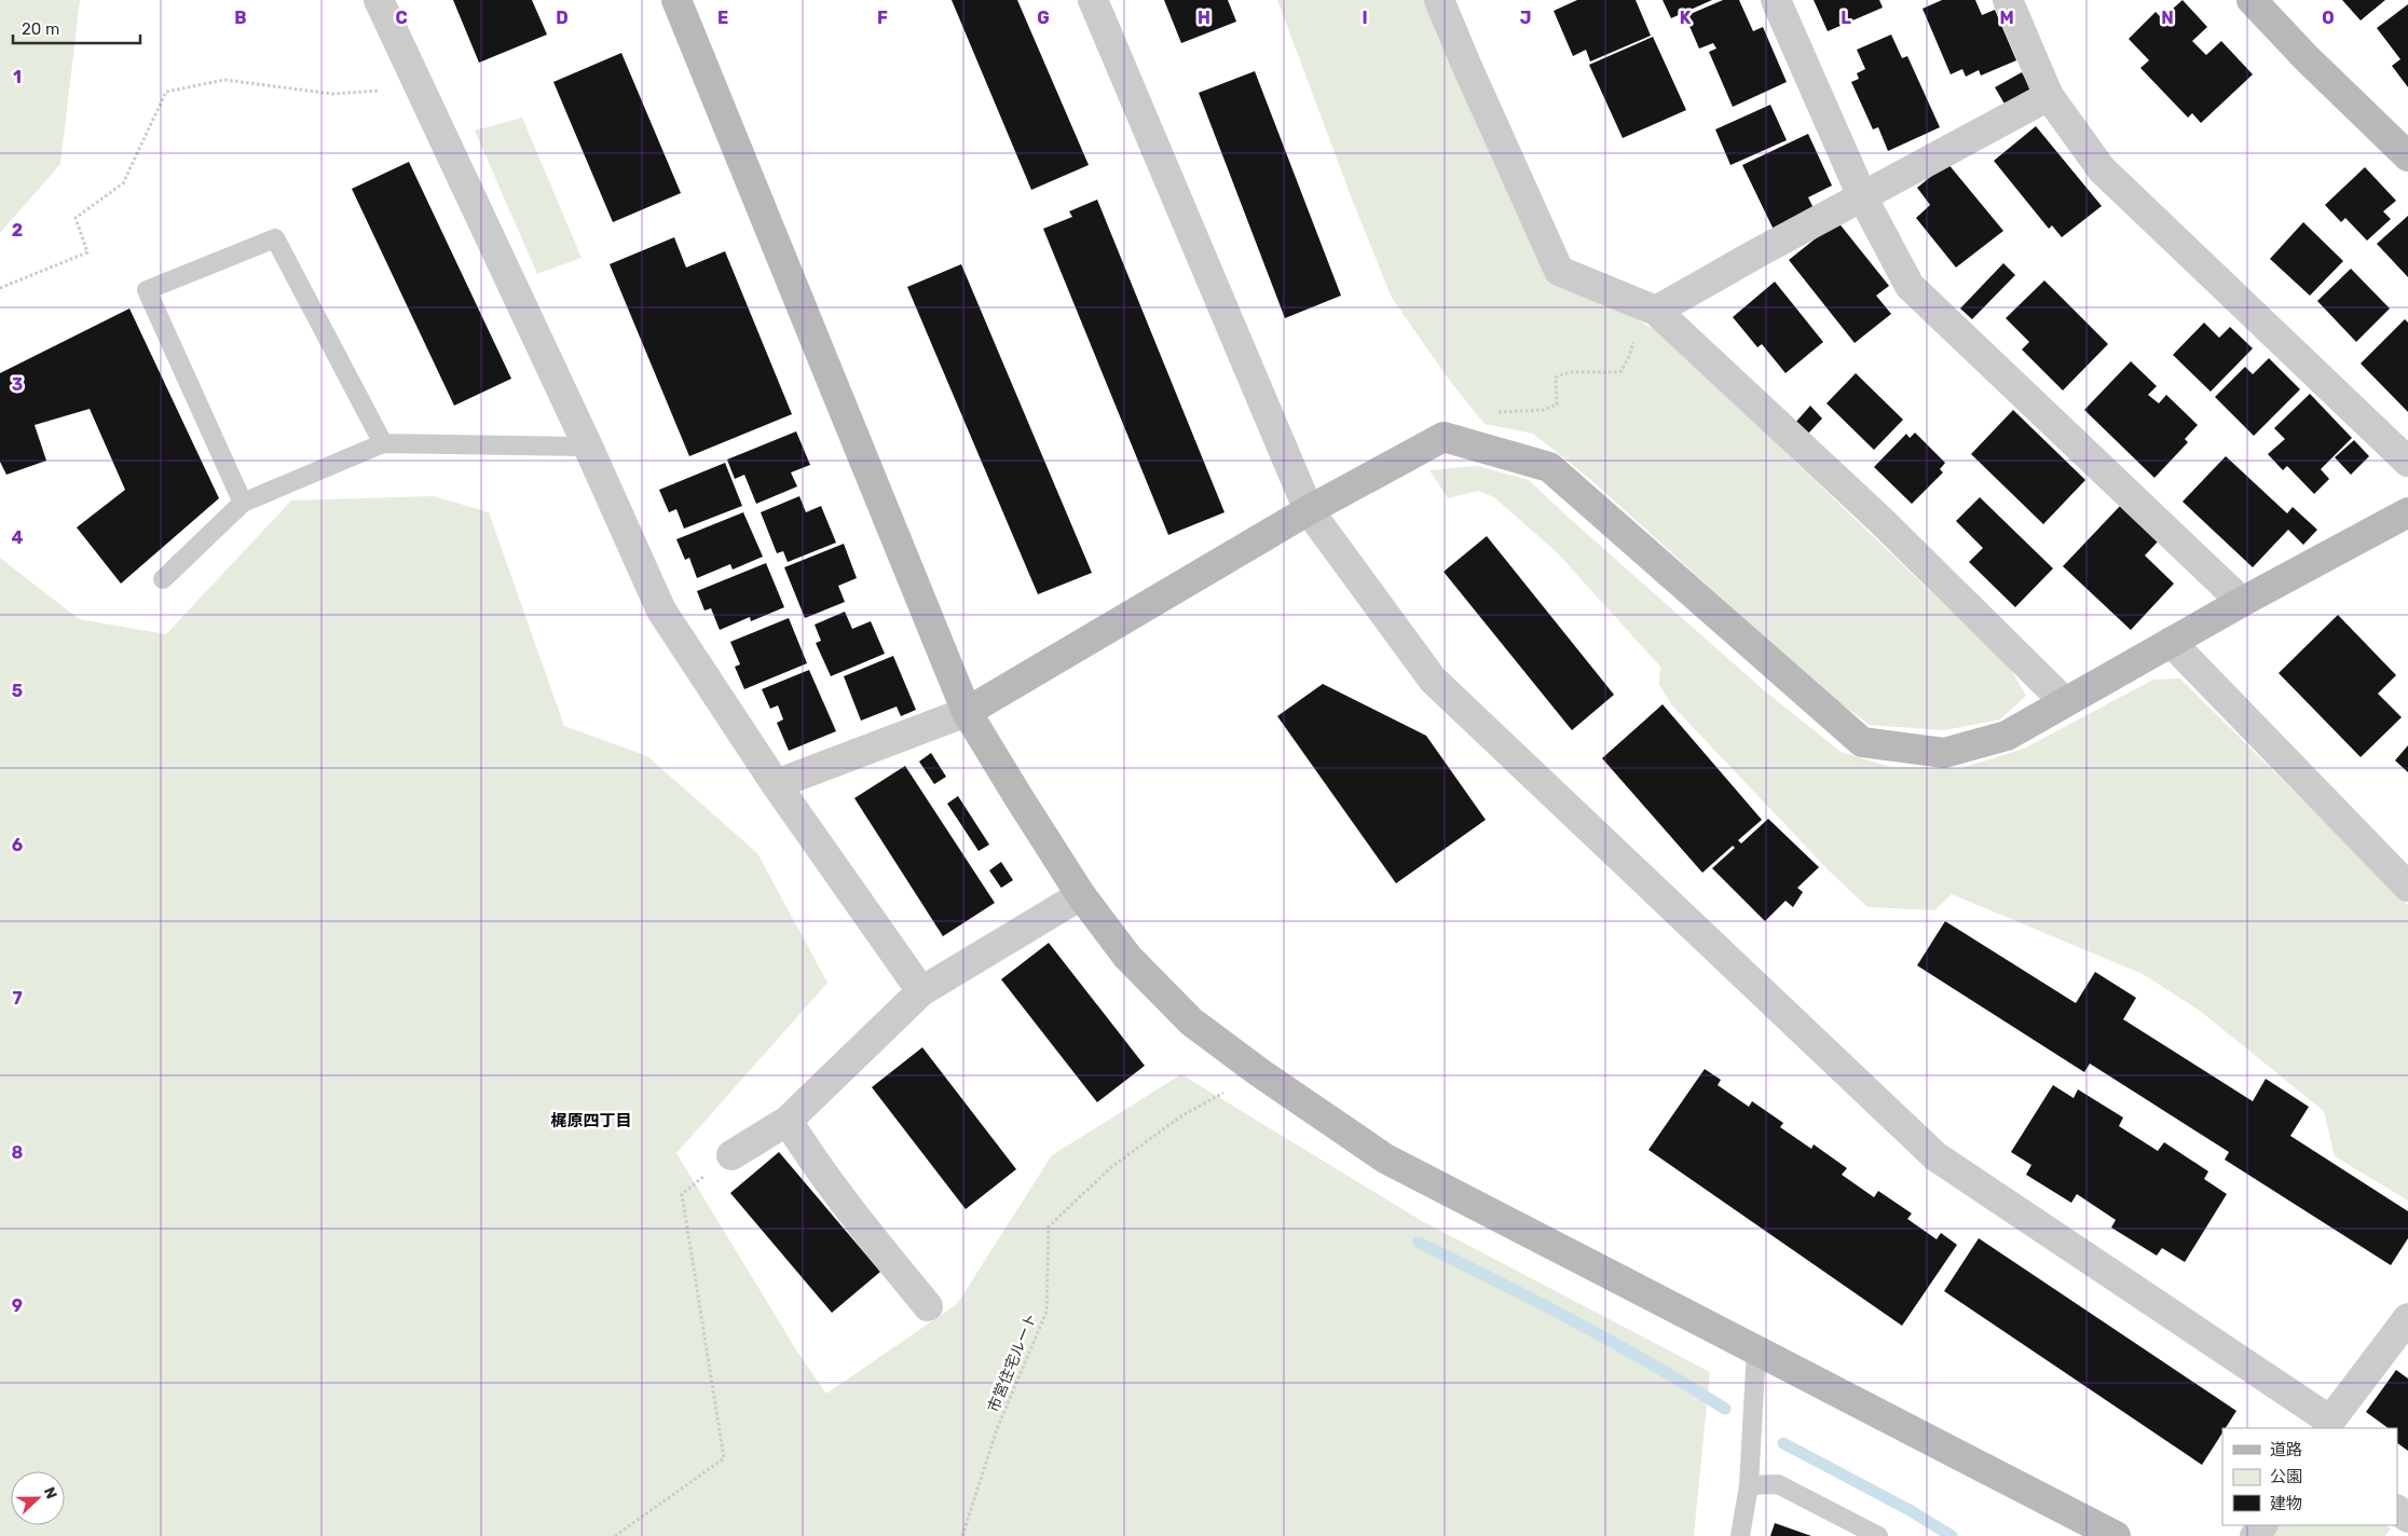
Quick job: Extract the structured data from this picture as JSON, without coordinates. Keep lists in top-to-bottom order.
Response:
{
  "streets": {
    "path": ["市営住宅ルート"]
  },
  "districts": ["梶原四丁目"],
  "legend": ["道路", "公園", "建物"],
  "scale_bar": "20 m",
  "north": "right",
  "grid": {
    "columns": [
      "B",
      "C",
      "D",
      "E",
      "F",
      "G",
      "H",
      "I",
      "J",
      "K",
      "L",
      "M",
      "N",
      "O"
    ],
    "rows": [
      "1",
      "2",
      "3",
      "4",
      "5",
      "6",
      "7",
      "8",
      "9"
    ]
  }
}
